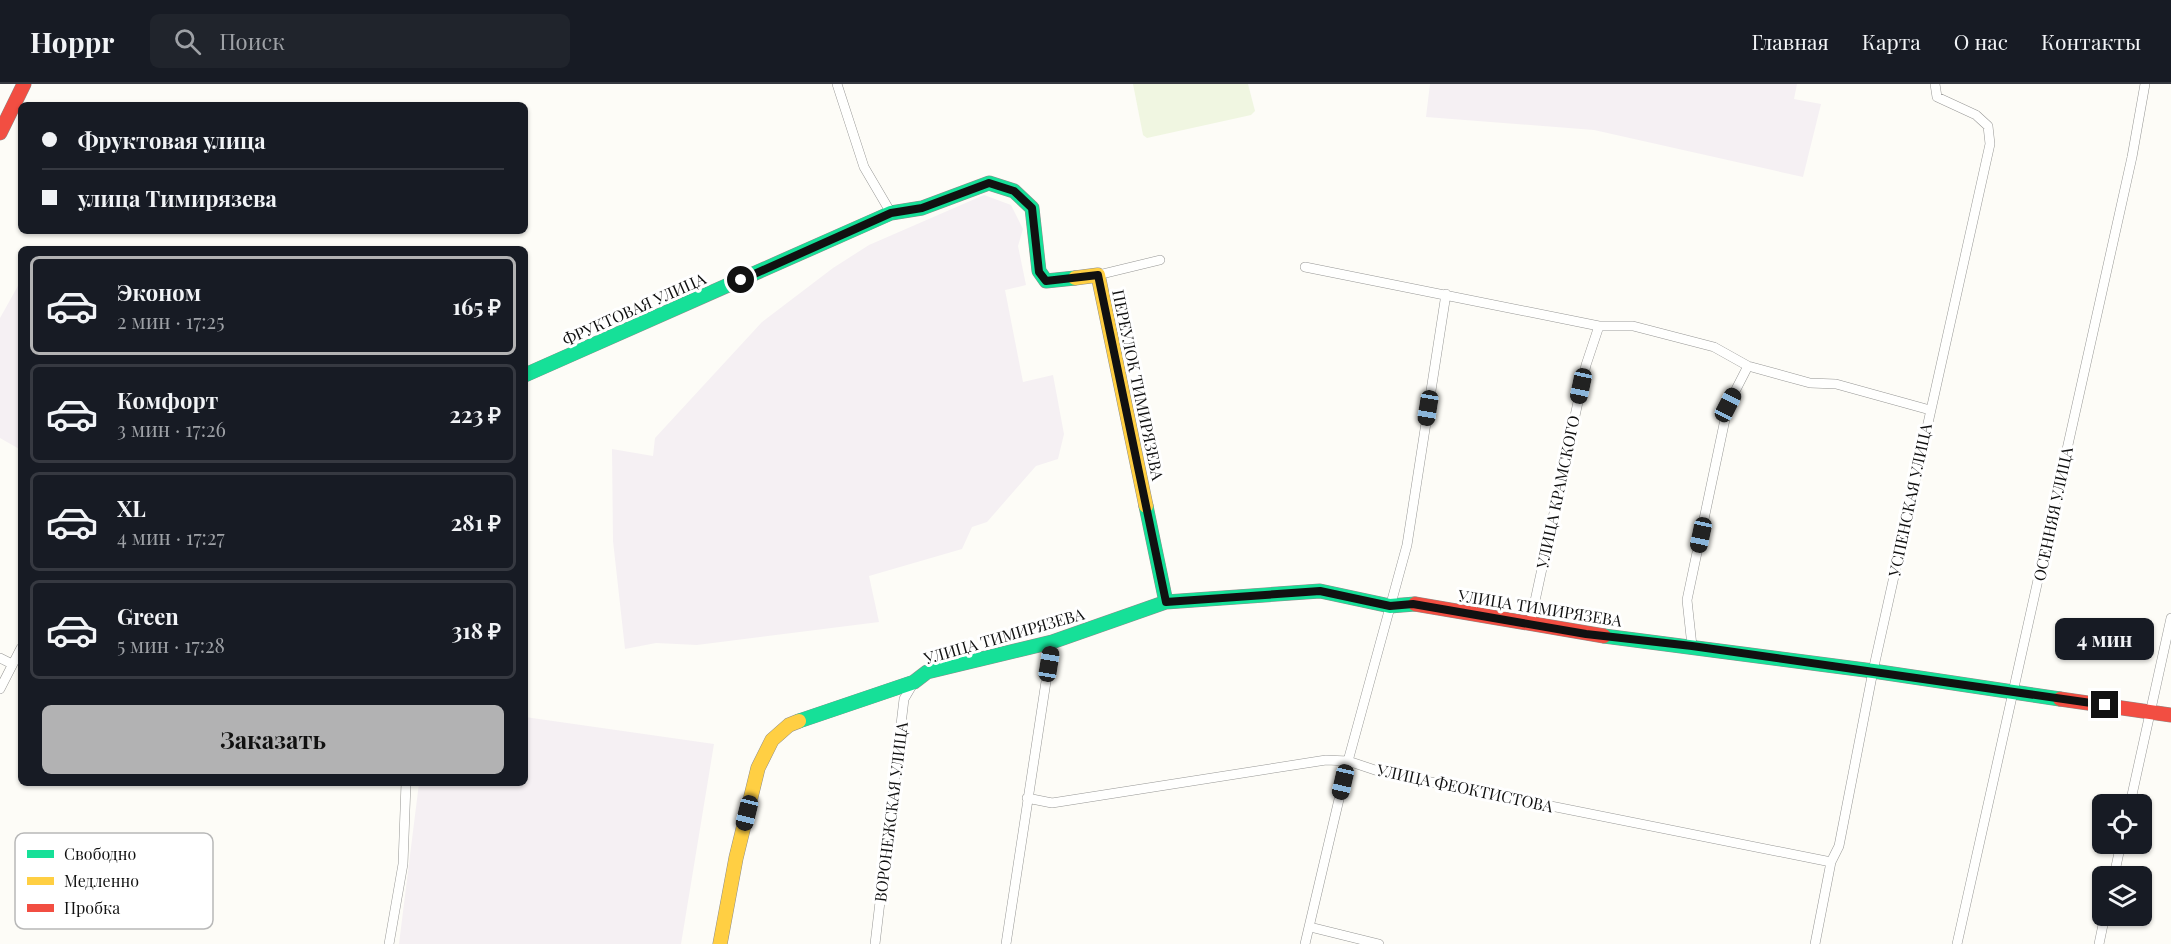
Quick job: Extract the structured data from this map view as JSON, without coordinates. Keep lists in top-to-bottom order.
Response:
{
  "streets": {
    "street": [
      "ФРУКТОВАЯ УЛИЦА",
      "ПЕРЕУЛОК ТИМИРЯЗЕВА",
      "УЛИЦА КРАМСКОГО",
      "УСПЕНСКАЯ УЛИЦА",
      "ОСЕННЯЯ УЛИЦА",
      "УЛИЦА ТИМИРЯЗЕВА",
      "УЛИЦА ФЕОКТИСТОВА",
      "ВОРОНЕЖСКАЯ УЛИЦА"
    ]
  },
  "crossings": [
    ["ФРУКТОВАЯ УЛИЦА", "ПЕРЕУЛОК ТИМИРЯЗЕВА"],
    ["ПЕРЕУЛОК ТИМИРЯЗЕВА", "УЛИЦА ТИМИРЯЗЕВА"],
    ["УЛИЦА КРАМСКОГО", "УЛИЦА ТИМИРЯЗЕВА"],
    ["УСПЕНСКАЯ УЛИЦА", "УЛИЦА ТИМИРЯЗЕВА"],
    ["УСПЕНСКАЯ УЛИЦА", "УЛИЦА ФЕОКТИСТОВА"],
    ["ОСЕННЯЯ УЛИЦА", "УЛИЦА ТИМИРЯЗЕВА"],
    ["УЛИЦА ТИМИРЯЗЕВА", "ВОРОНЕЖСКАЯ УЛИЦА"]
  ],
  "legend": ["Свободно", "Медленно", "Пробка"],
  "page": {
    "header": "Hoppr",
    "search": "Поиск",
    "nav": [
      "Главная",
      "Карта",
      "О нас",
      "Контакты"
    ],
    "banner": ["Фруктовая улица", "улица Тимирязева"],
    "list": [
      {
        "name": "Эконом",
        "note": "2 мин · 17:25",
        "value": "165 ₽"
      },
      {
        "name": "Комфорт",
        "note": "3 мин · 17:26",
        "value": "223 ₽"
      },
      {
        "name": "XL",
        "note": "4 мин · 17:27",
        "value": "281 ₽"
      },
      {
        "name": "Green",
        "note": "5 мин · 17:28",
        "value": "318 ₽"
      }
    ],
    "bubble": "4 мин",
    "buttons": "Заказать"
  }
}
